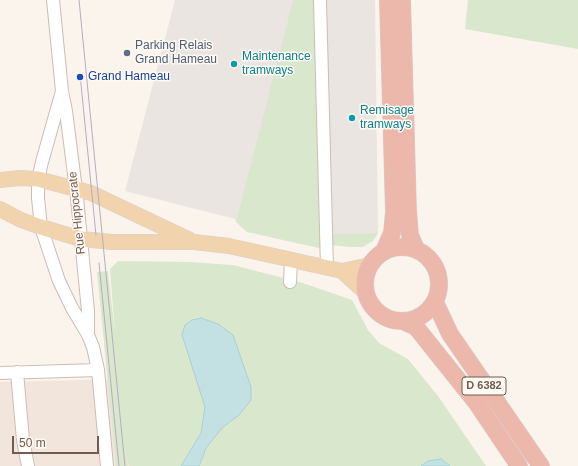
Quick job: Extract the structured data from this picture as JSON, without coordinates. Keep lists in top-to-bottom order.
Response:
{
  "streets": {
    "highway": ["D 6382"],
    "street": ["Rue Hippocrate"]
  },
  "places": [
    "Parking Relais Grand Hameau",
    "Maintenance tramways",
    "Grand Hameau",
    "Remisage tramways"
  ],
  "scale_bar": "50 m"
}
